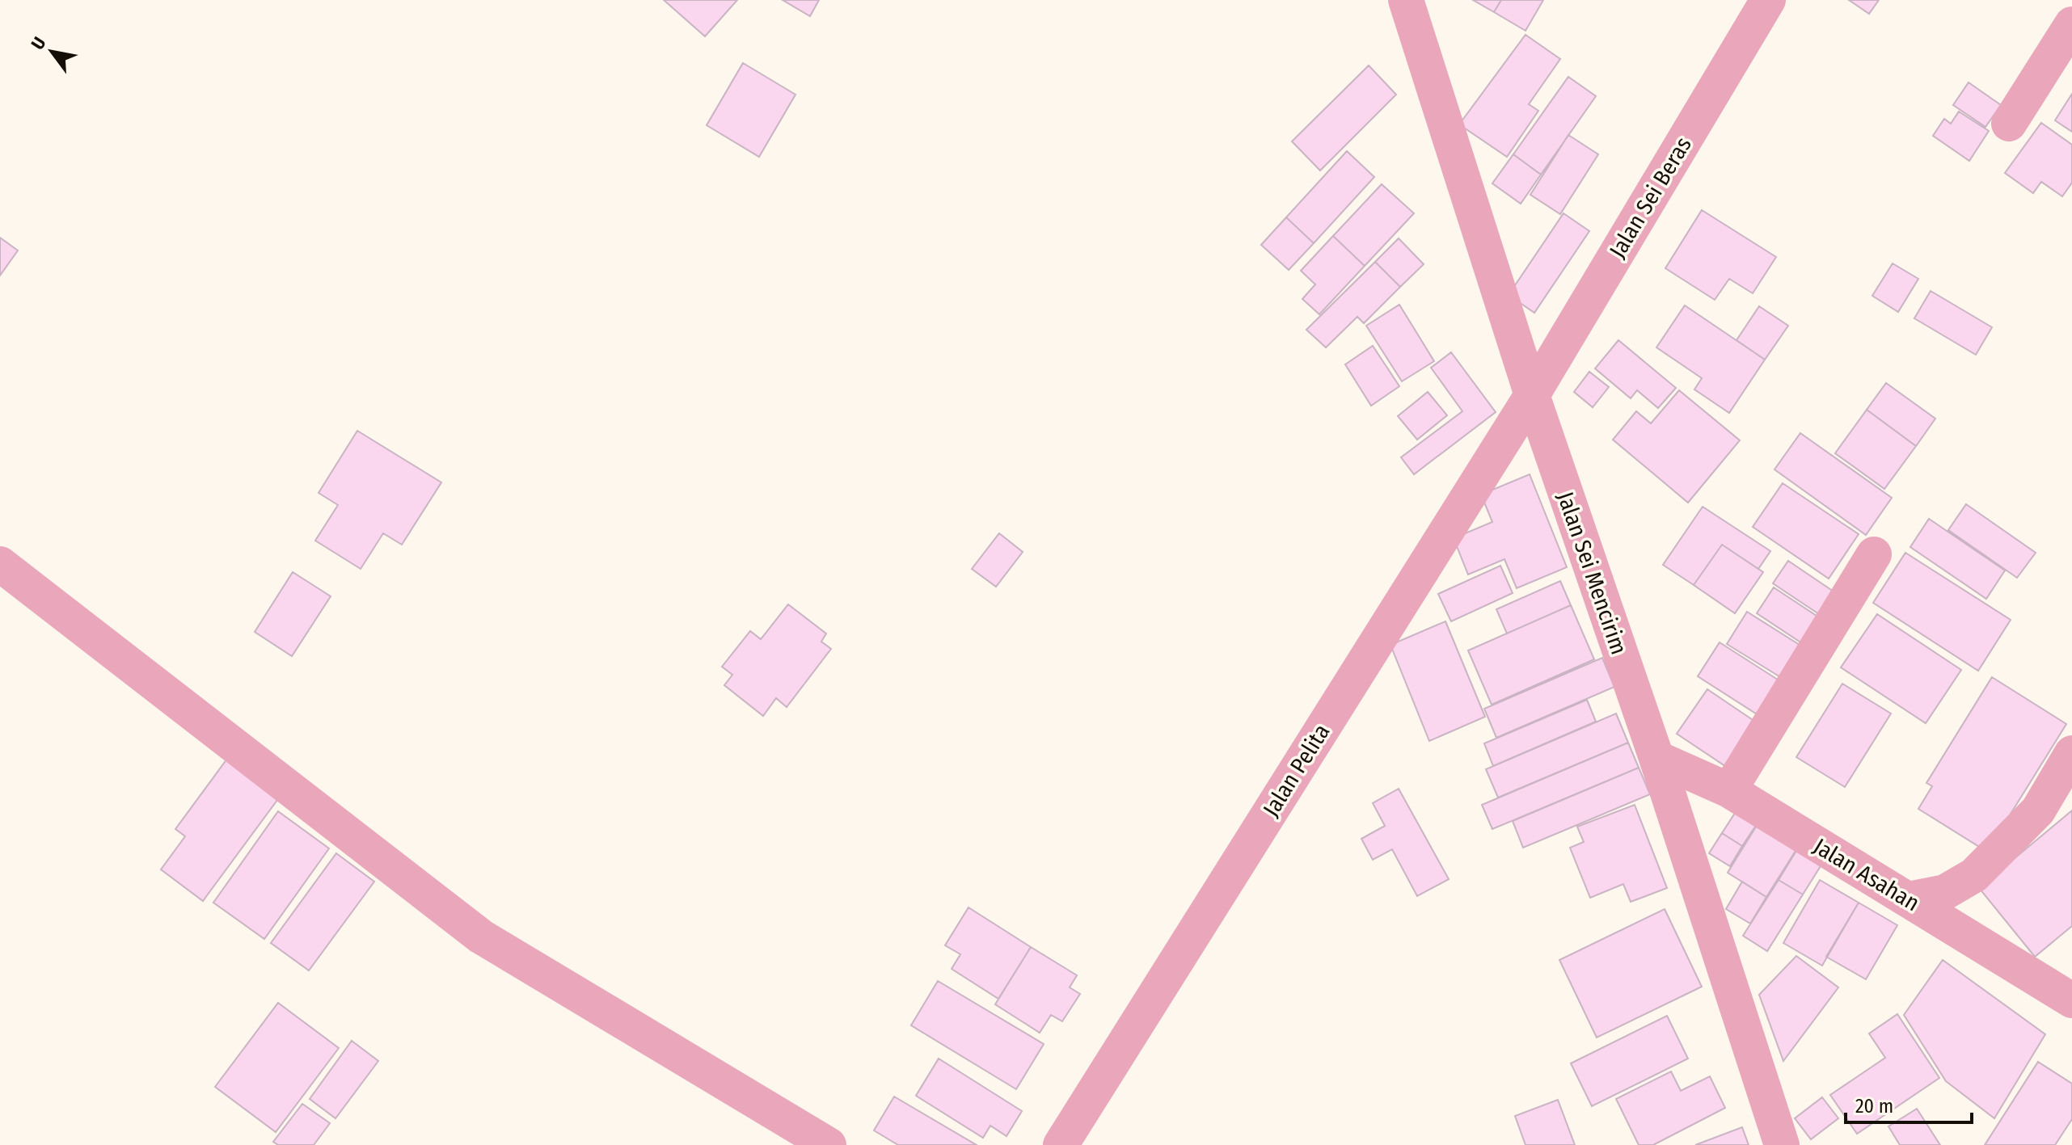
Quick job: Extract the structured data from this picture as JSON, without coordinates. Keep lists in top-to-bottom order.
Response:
{
  "streets": {
    "street": [
      "Jalan Sei Beras",
      "Jalan Sei Mencirim",
      "Jalan Pelita",
      "Jalan Asahan"
    ]
  },
  "crossings": [
    ["Jalan Sei Beras", "Jalan Sei Mencirim"],
    ["Jalan Sei Beras", "Jalan Pelita"],
    ["Jalan Sei Mencirim", "Jalan Pelita"],
    ["Jalan Sei Mencirim", "Jalan Asahan"]
  ],
  "scale_bar": "20 m",
  "north": "top left"
}
